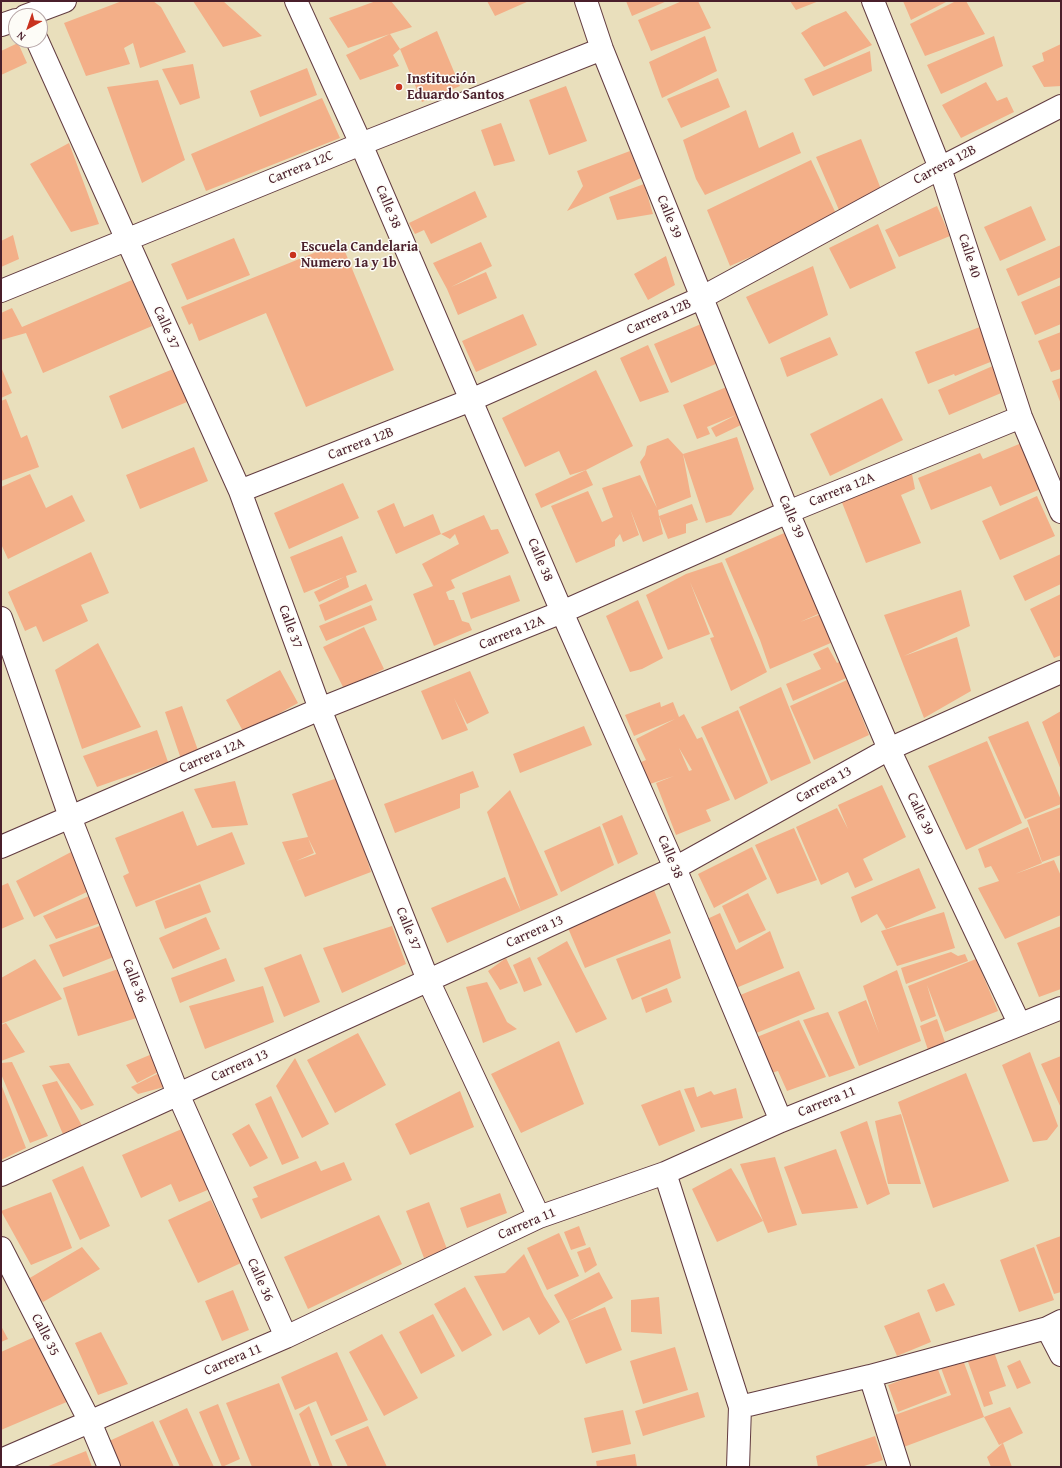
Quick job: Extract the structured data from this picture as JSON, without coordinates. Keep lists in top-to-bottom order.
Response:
{
  "streets": {
    "street": [
      "Carrera 12B",
      "Carrera 12C",
      "Calle 38",
      "Calle 39",
      "Calle 40",
      "Calle 37",
      "Carrera 12A",
      "Carrera 13",
      "Calle 36",
      "Carrera 11",
      "Calle 35"
    ]
  },
  "crossings": [
    ["Carrera 12B", "Calle 38"],
    ["Carrera 12B", "Calle 39"],
    ["Carrera 12B", "Calle 40"],
    ["Carrera 12B", "Calle 37"],
    ["Carrera 12C", "Calle 38"],
    ["Carrera 12C", "Calle 39"],
    ["Carrera 12C", "Calle 37"],
    ["Calle 38", "Carrera 12A"],
    ["Calle 38", "Carrera 13"],
    ["Calle 38", "Carrera 11"],
    ["Calle 39", "Carrera 12A"],
    ["Calle 39", "Carrera 13"],
    ["Calle 39", "Carrera 11"],
    ["Calle 40", "Carrera 12A"],
    ["Calle 37", "Carrera 12A"],
    ["Calle 37", "Carrera 13"],
    ["Calle 37", "Carrera 11"],
    ["Carrera 12A", "Calle 36"],
    ["Carrera 13", "Calle 36"],
    ["Calle 36", "Carrera 11"],
    ["Carrera 11", "Calle 35"]
  ],
  "places": ["Institución Eduardo Santos", "Escuela Candelaria Numero 1a y 1b"],
  "north": "bottom left"
}
